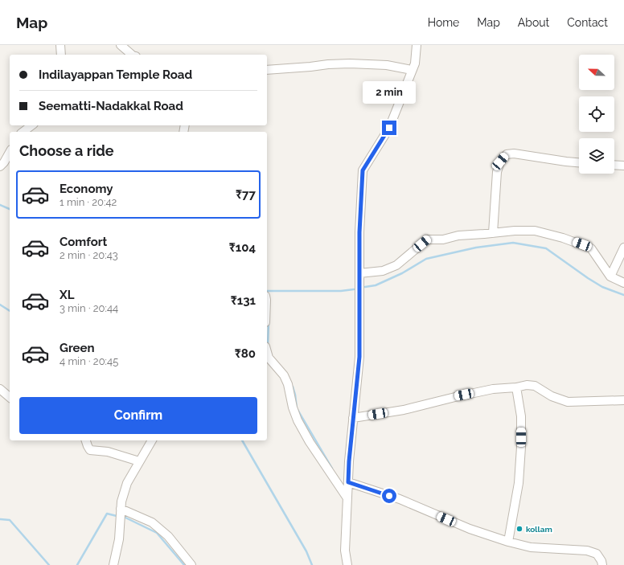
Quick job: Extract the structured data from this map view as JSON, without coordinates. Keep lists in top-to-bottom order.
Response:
{
  "places": ["kollam"],
  "north": "left",
  "page": {
    "header": "Map",
    "nav": [
      "Home",
      "Map",
      "About",
      "Contact"
    ],
    "banner": ["Indilayappan Temple Road", "Seematti-Nadakkal Road"],
    "bubble": "2 min",
    "heading": "Choose a ride",
    "list": [
      {
        "name": "Economy",
        "note": "1 min · 20:42",
        "value": "₹77"
      },
      {
        "name": "Comfort",
        "note": "2 min · 20:43",
        "value": "₹104"
      },
      {
        "name": "XL",
        "note": "3 min · 20:44",
        "value": "₹131"
      },
      {
        "name": "Green",
        "note": "4 min · 20:45",
        "value": "₹80"
      }
    ],
    "buttons": "Confirm"
  }
}
